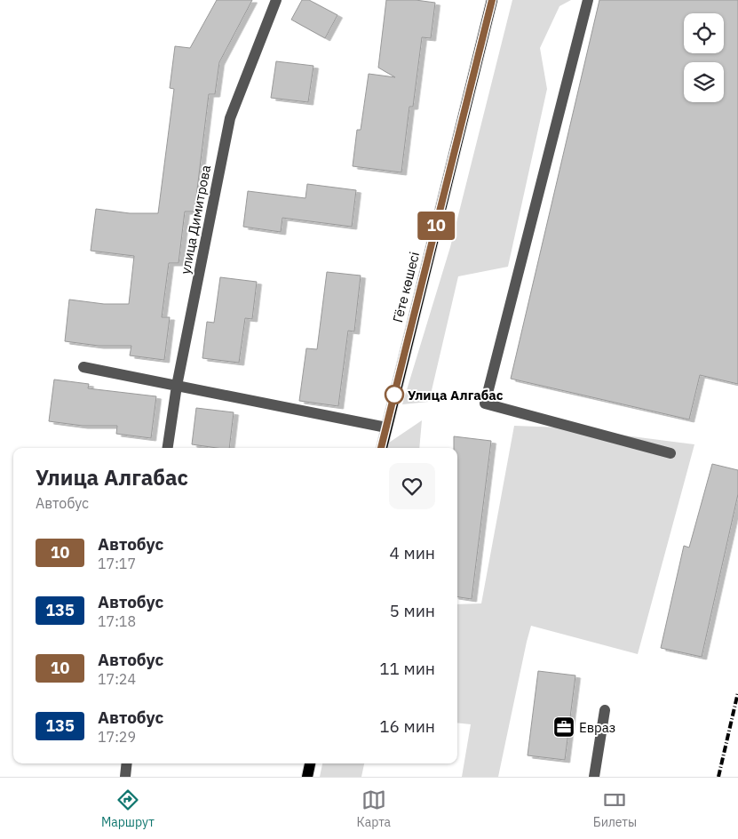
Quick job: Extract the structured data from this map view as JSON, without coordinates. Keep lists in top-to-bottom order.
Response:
{
  "streets": {
    "main road": ["Гёте көшесі"],
    "street": ["улица Димитрова"]
  },
  "places": {
    "other": ["Улица Алгабас"],
    "office": ["Евраз"]
  },
  "lines": ["bus line 10"],
  "page": {
    "on_map": "10",
    "heading": ["Улица Алгабас", "Автобус"],
    "list": [
      {
        "mark": "10",
        "name": "Автобус",
        "note": "17:17",
        "value": "4 мин"
      },
      {
        "mark": "135",
        "name": "Автобус",
        "note": "17:18",
        "value": "5 мин"
      },
      {
        "mark": "10",
        "name": "Автобус",
        "note": "17:24",
        "value": "11 мин"
      },
      {
        "mark": "135",
        "name": "Автобус",
        "note": "17:29",
        "value": "16 мин"
      }
    ],
    "tabs": ["Маршрут", "Карта", "Билеты"]
  }
}
